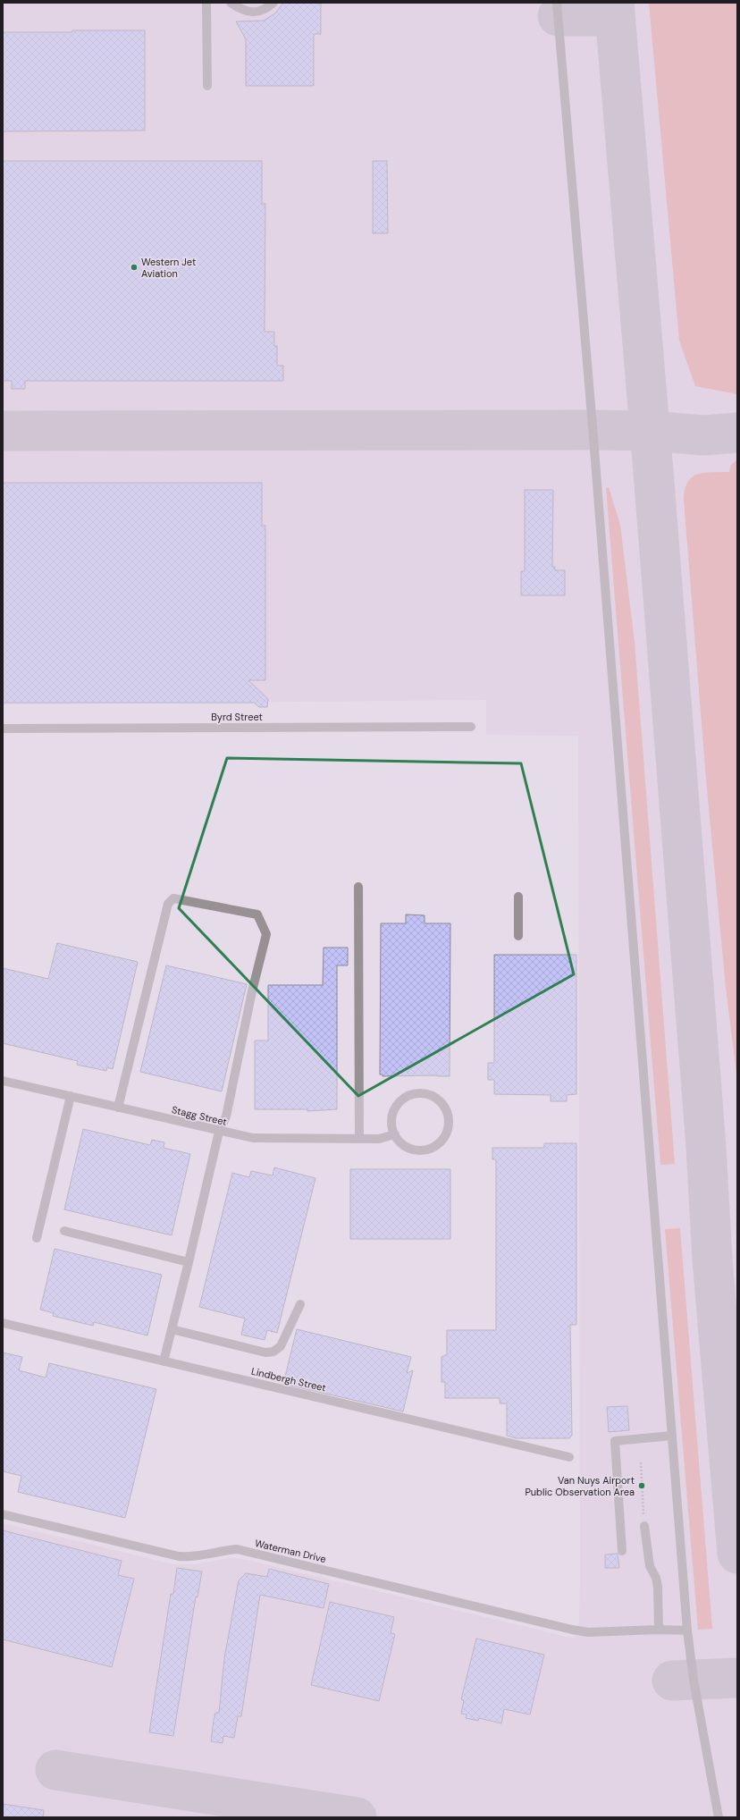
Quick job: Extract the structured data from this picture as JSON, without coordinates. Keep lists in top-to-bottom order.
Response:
{
  "streets": {
    "street": [
      "Byrd Street",
      "Stagg Street",
      "Lindbergh Street",
      "Waterman Drive"
    ]
  },
  "places": ["Western Jet Aviation", "Van Nuys Airport Public Observation Area"]
}
